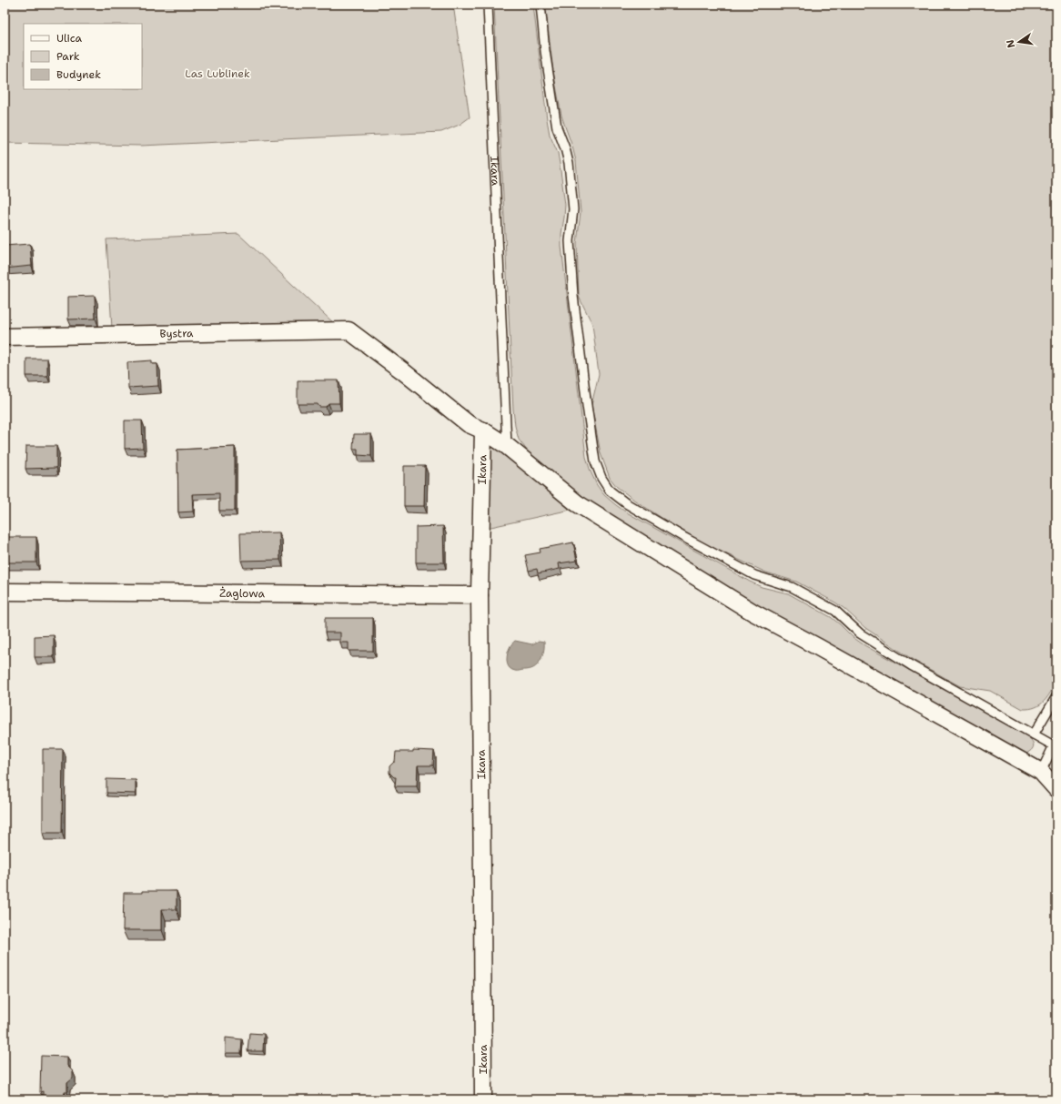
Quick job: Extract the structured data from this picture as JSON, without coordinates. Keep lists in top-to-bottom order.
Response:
{
  "streets": {
    "street": ["Ikara", "Bystra", "Żaglowa"]
  },
  "crossings": [
    ["Ikara", "Bystra"],
    ["Ikara", "Żaglowa"]
  ],
  "parks": ["Las Lublinek"],
  "legend": ["Ulica", "Park", "Budynek"],
  "north": "left"
}
